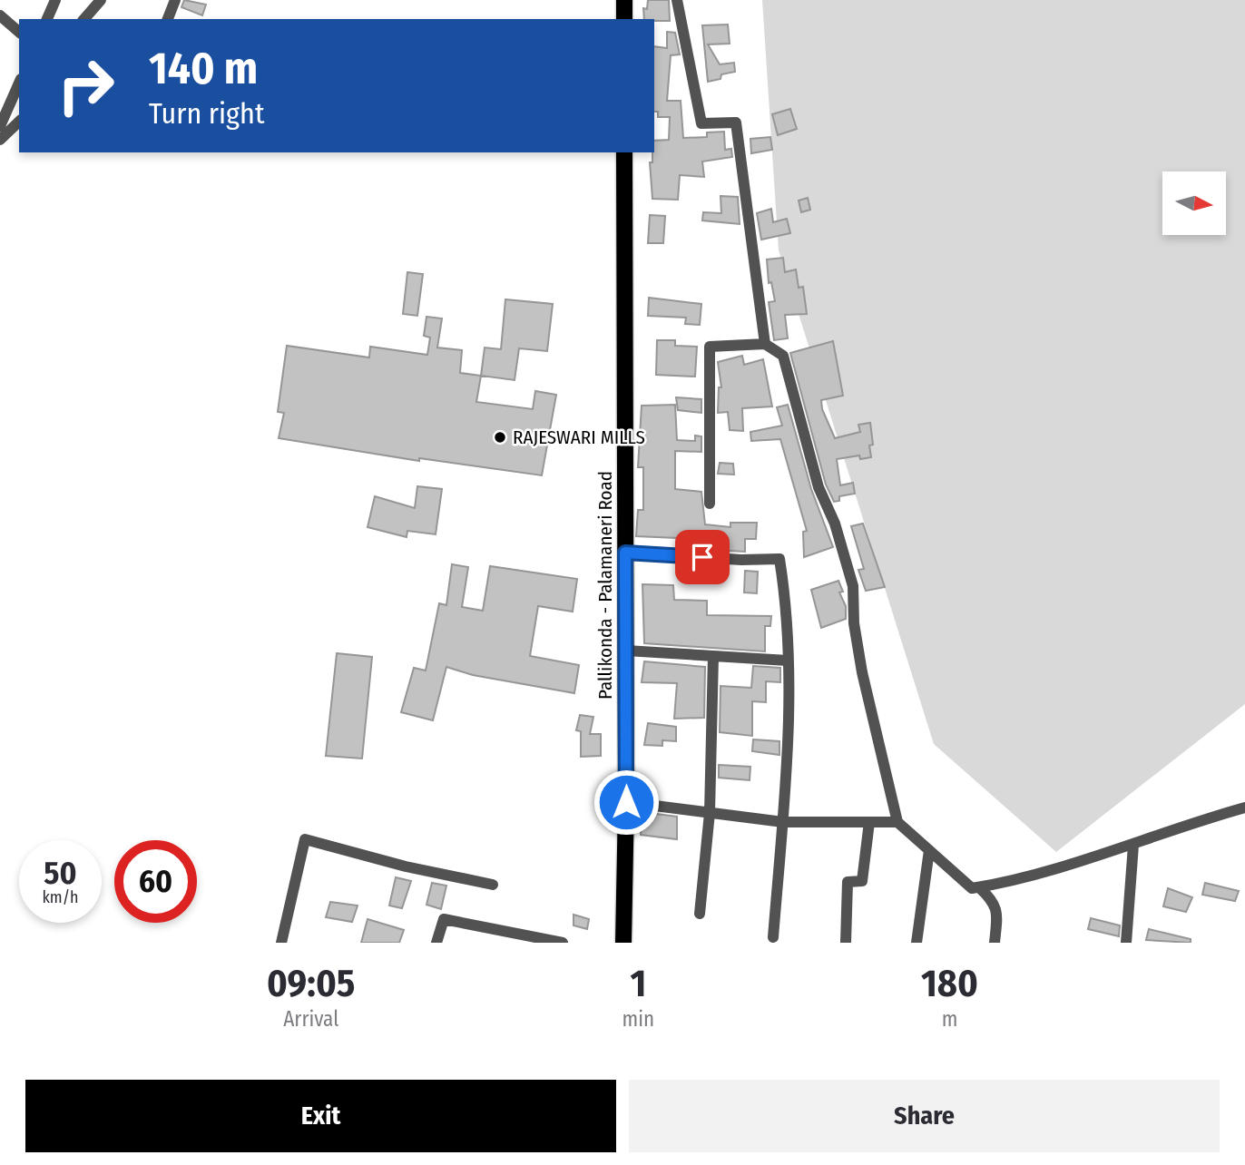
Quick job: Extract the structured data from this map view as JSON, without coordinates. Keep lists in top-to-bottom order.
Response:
{
  "streets": {
    "main road": ["Pallikonda - Palamaneri Road"]
  },
  "places": ["RAJESWARI MILLS"],
  "north": "right",
  "page": {
    "turn": ["140 m", "Turn right"],
    "speed": "50 km/h",
    "limit": "60",
    "eta": [
      "09:05",
      "Arrival",
      "1",
      "min",
      "180",
      "m"
    ],
    "buttons": ["Exit", "Share"]
  }
}
